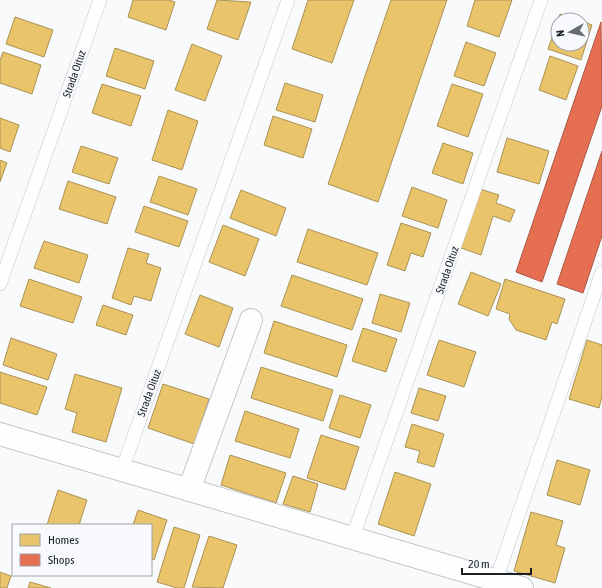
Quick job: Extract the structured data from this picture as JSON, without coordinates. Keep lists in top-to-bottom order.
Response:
{
  "streets": {
    "lane": ["Strada Oituz"]
  },
  "legend": ["Homes", "Shops"],
  "scale_bar": "20 m",
  "north": "left"
}
